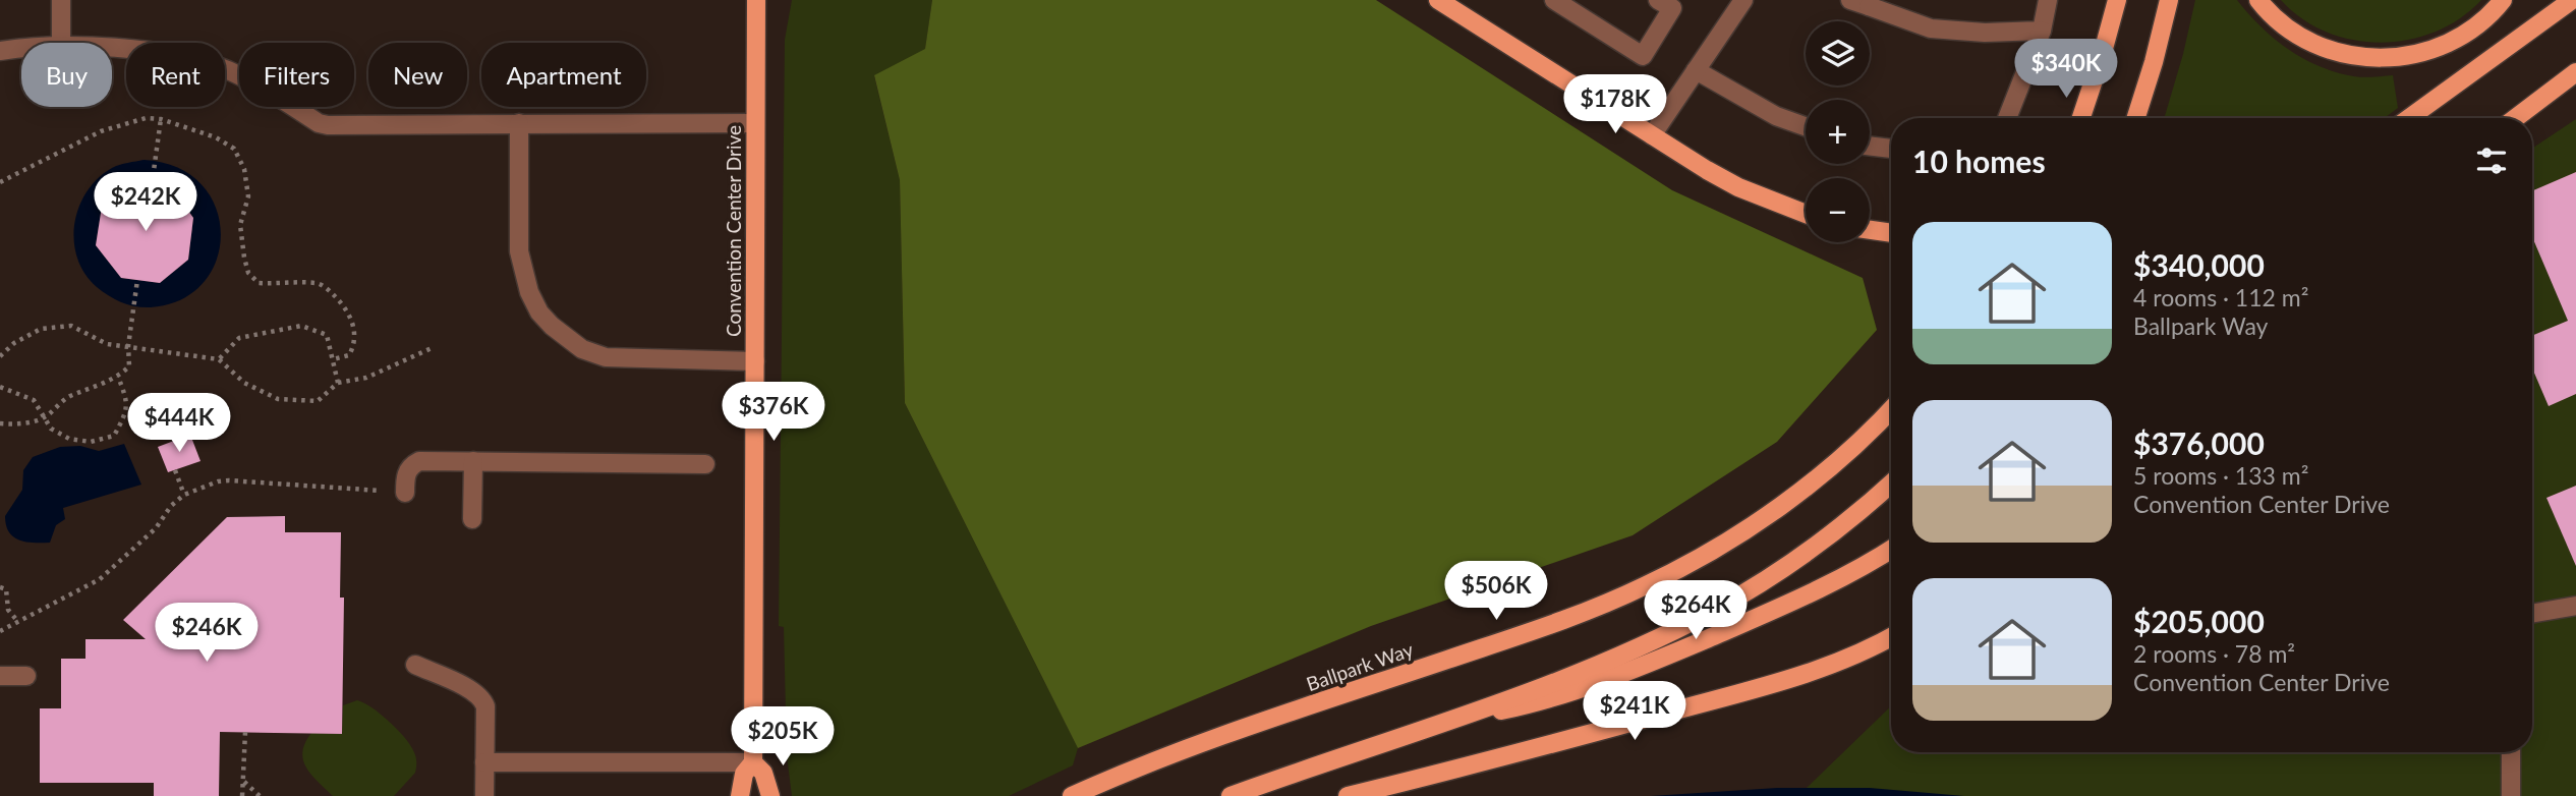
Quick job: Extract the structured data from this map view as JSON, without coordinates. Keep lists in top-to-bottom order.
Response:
{
  "streets": {
    "main road": ["Convention Center Drive", "Ballpark Way"]
  },
  "page": {
    "map_buttons": ["+", "−"],
    "price": [
      "$340K",
      "$178K",
      "$242K",
      "$376K",
      "$444K",
      "$506K",
      "$264K",
      "$246K",
      "$241K",
      "$205K"
    ],
    "chip": [
      "Buy",
      "Rent",
      "Filters",
      "New",
      "Apartment"
    ],
    "heading": "10 homes",
    "list": [
      {
        "name": "$340,000",
        "note": "4 rooms · 112 m² · Ballpark Way"
      },
      {
        "name": "$376,000",
        "note": "5 rooms · 133 m² · Convention Center Drive"
      },
      {
        "name": "$205,000",
        "note": "2 rooms · 78 m² · Convention Center Drive"
      }
    ]
  }
}
